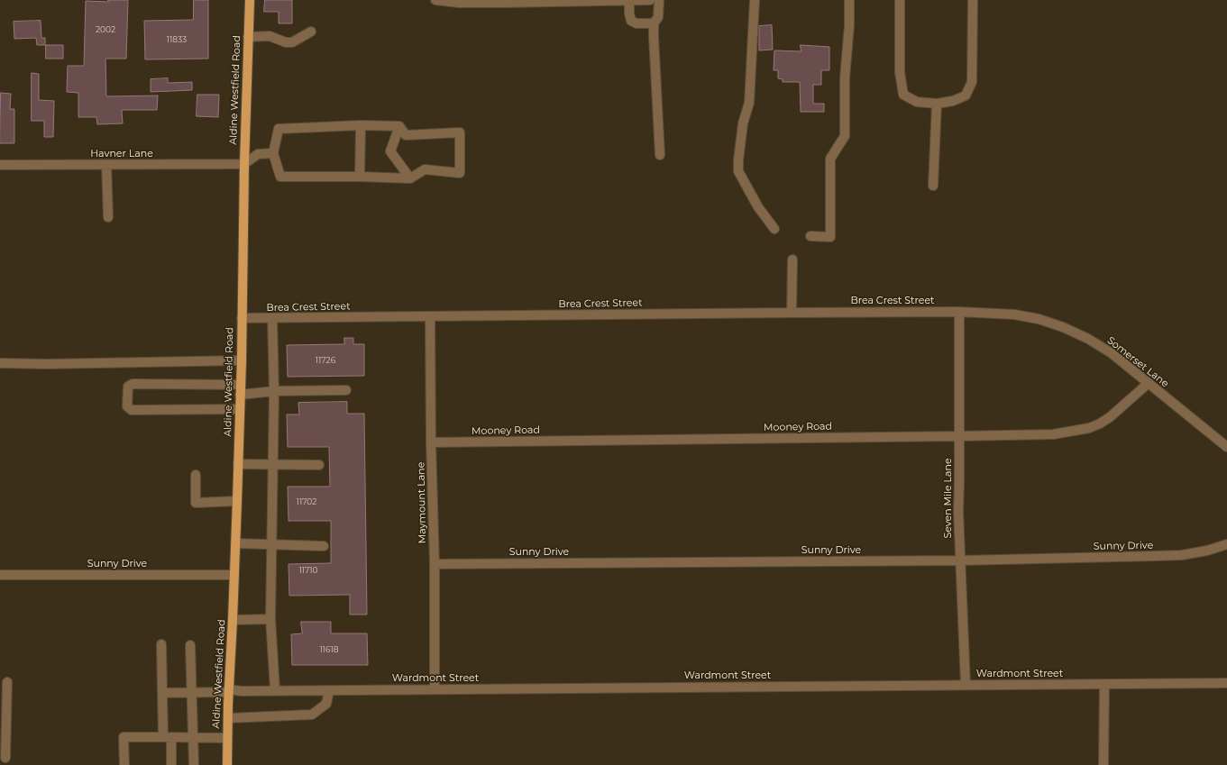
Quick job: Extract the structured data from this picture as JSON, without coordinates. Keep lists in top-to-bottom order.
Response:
{
  "streets": {
    "main road": ["Aldine Westfield Road"],
    "street": [
      "Havner Lane",
      "Brea Crest Street",
      "Somerset Lane",
      "Mooney Road",
      "Seven Mile Lane",
      "Maymount Lane",
      "Sunny Drive",
      "Wardmont Street"
    ]
  },
  "crossings": [
    ["Aldine Westfield Road", "Havner Lane"],
    ["Aldine Westfield Road", "Brea Crest Street"],
    ["Aldine Westfield Road", "Sunny Drive"],
    ["Aldine Westfield Road", "Wardmont Street"],
    ["Brea Crest Street", "Somerset Lane"],
    ["Brea Crest Street", "Seven Mile Lane"],
    ["Brea Crest Street", "Maymount Lane"],
    ["Somerset Lane", "Mooney Road"],
    ["Somerset Lane", "Seven Mile Lane"],
    ["Mooney Road", "Seven Mile Lane"],
    ["Mooney Road", "Maymount Lane"],
    ["Seven Mile Lane", "Sunny Drive"],
    ["Seven Mile Lane", "Wardmont Street"],
    ["Maymount Lane", "Sunny Drive"],
    ["Maymount Lane", "Wardmont Street"]
  ],
  "house_numbers": [
    "2002",
    "11833",
    "11726",
    "11702",
    "11710",
    "11618"
  ]
}
